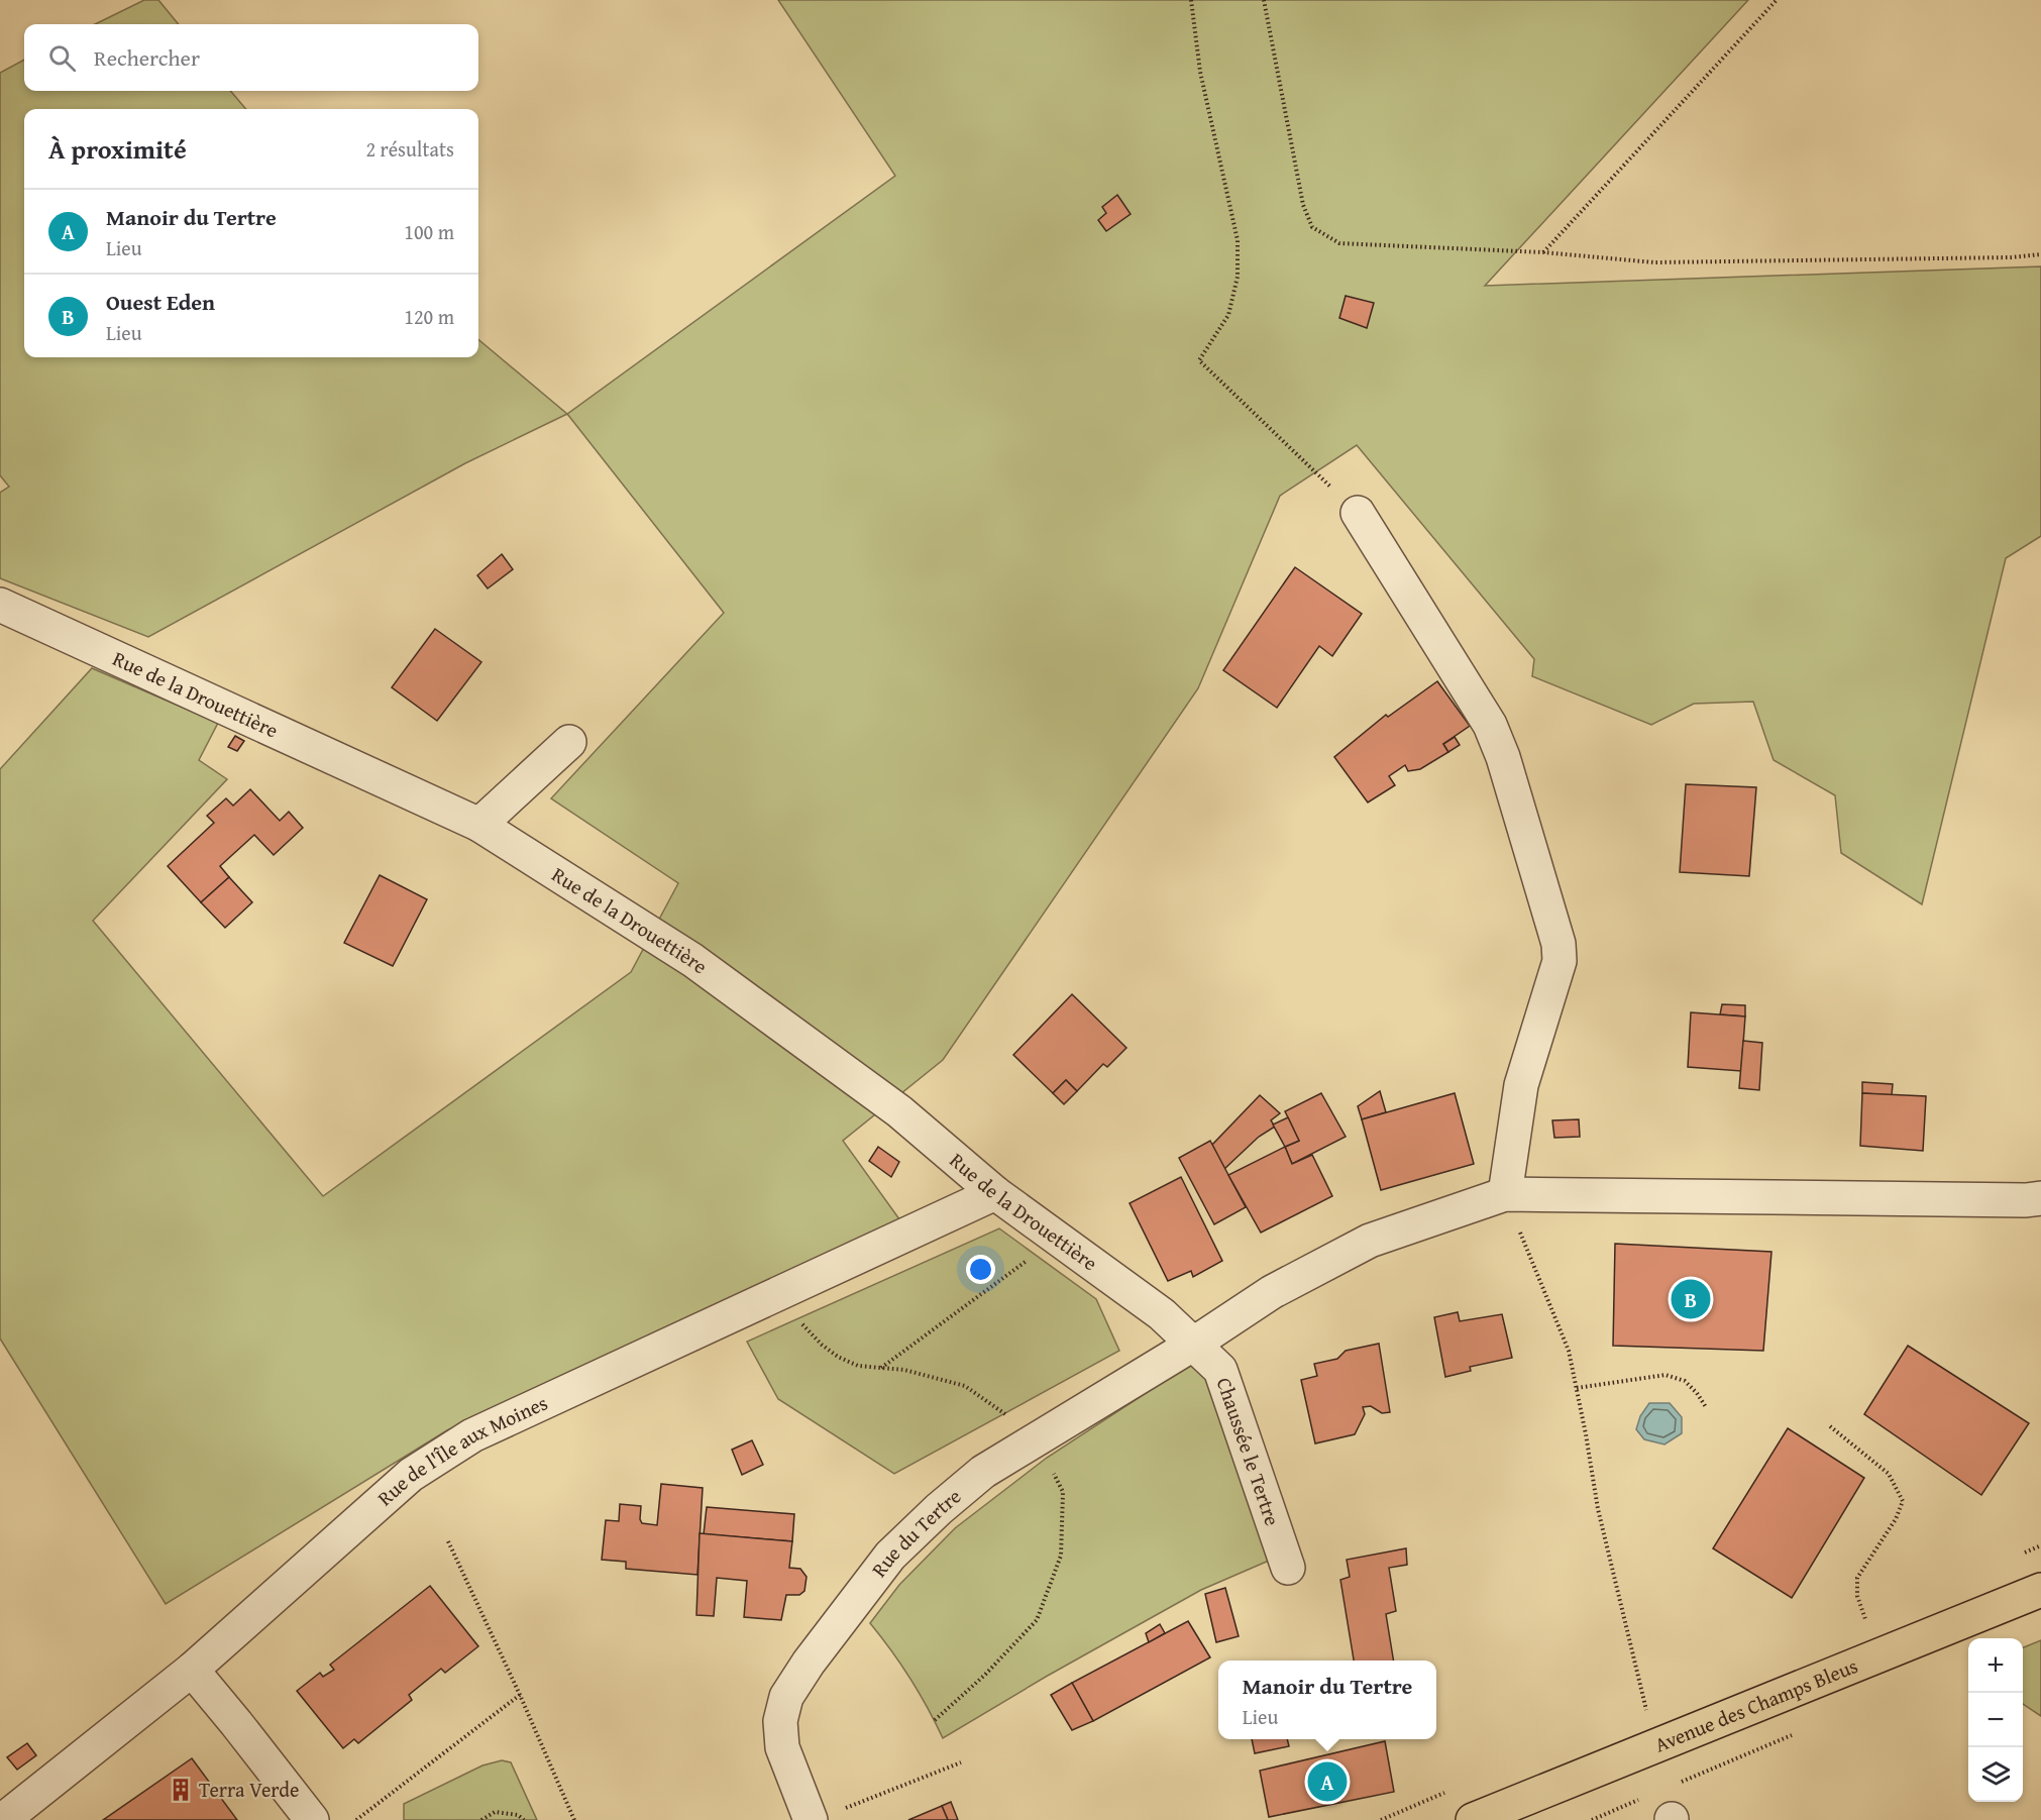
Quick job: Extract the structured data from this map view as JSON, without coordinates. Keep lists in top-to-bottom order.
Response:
{
  "streets": {
    "main road": ["Avenue des Champs Bleus"],
    "street": [
      "Rue de la Drouettière",
      "Chaussée le Tertre",
      "Rue de l'Île aux Moines",
      "Rue du Tertre"
    ]
  },
  "crossings": [
    ["Rue de la Drouettière", "Chaussée le Tertre"],
    ["Rue de la Drouettière", "Rue de l'Île aux Moines"],
    ["Rue de la Drouettière", "Rue du Tertre"],
    ["Chaussée le Tertre", "Rue du Tertre"]
  ],
  "places": {
    "building": ["Terra Verde"]
  },
  "page": {
    "search": "Rechercher",
    "heading": ["À proximité", "2 résultats"],
    "list": [
      {
        "mark": "A",
        "name": "Manoir du Tertre",
        "note": "Lieu",
        "value": "100 m"
      },
      {
        "mark": "B",
        "name": "Ouest Eden",
        "note": "Lieu",
        "value": "120 m"
      }
    ],
    "pins": ["B", "A"],
    "map_buttons": ["+", "−"],
    "popup": ["Manoir du Tertre", "Lieu"]
  }
}
